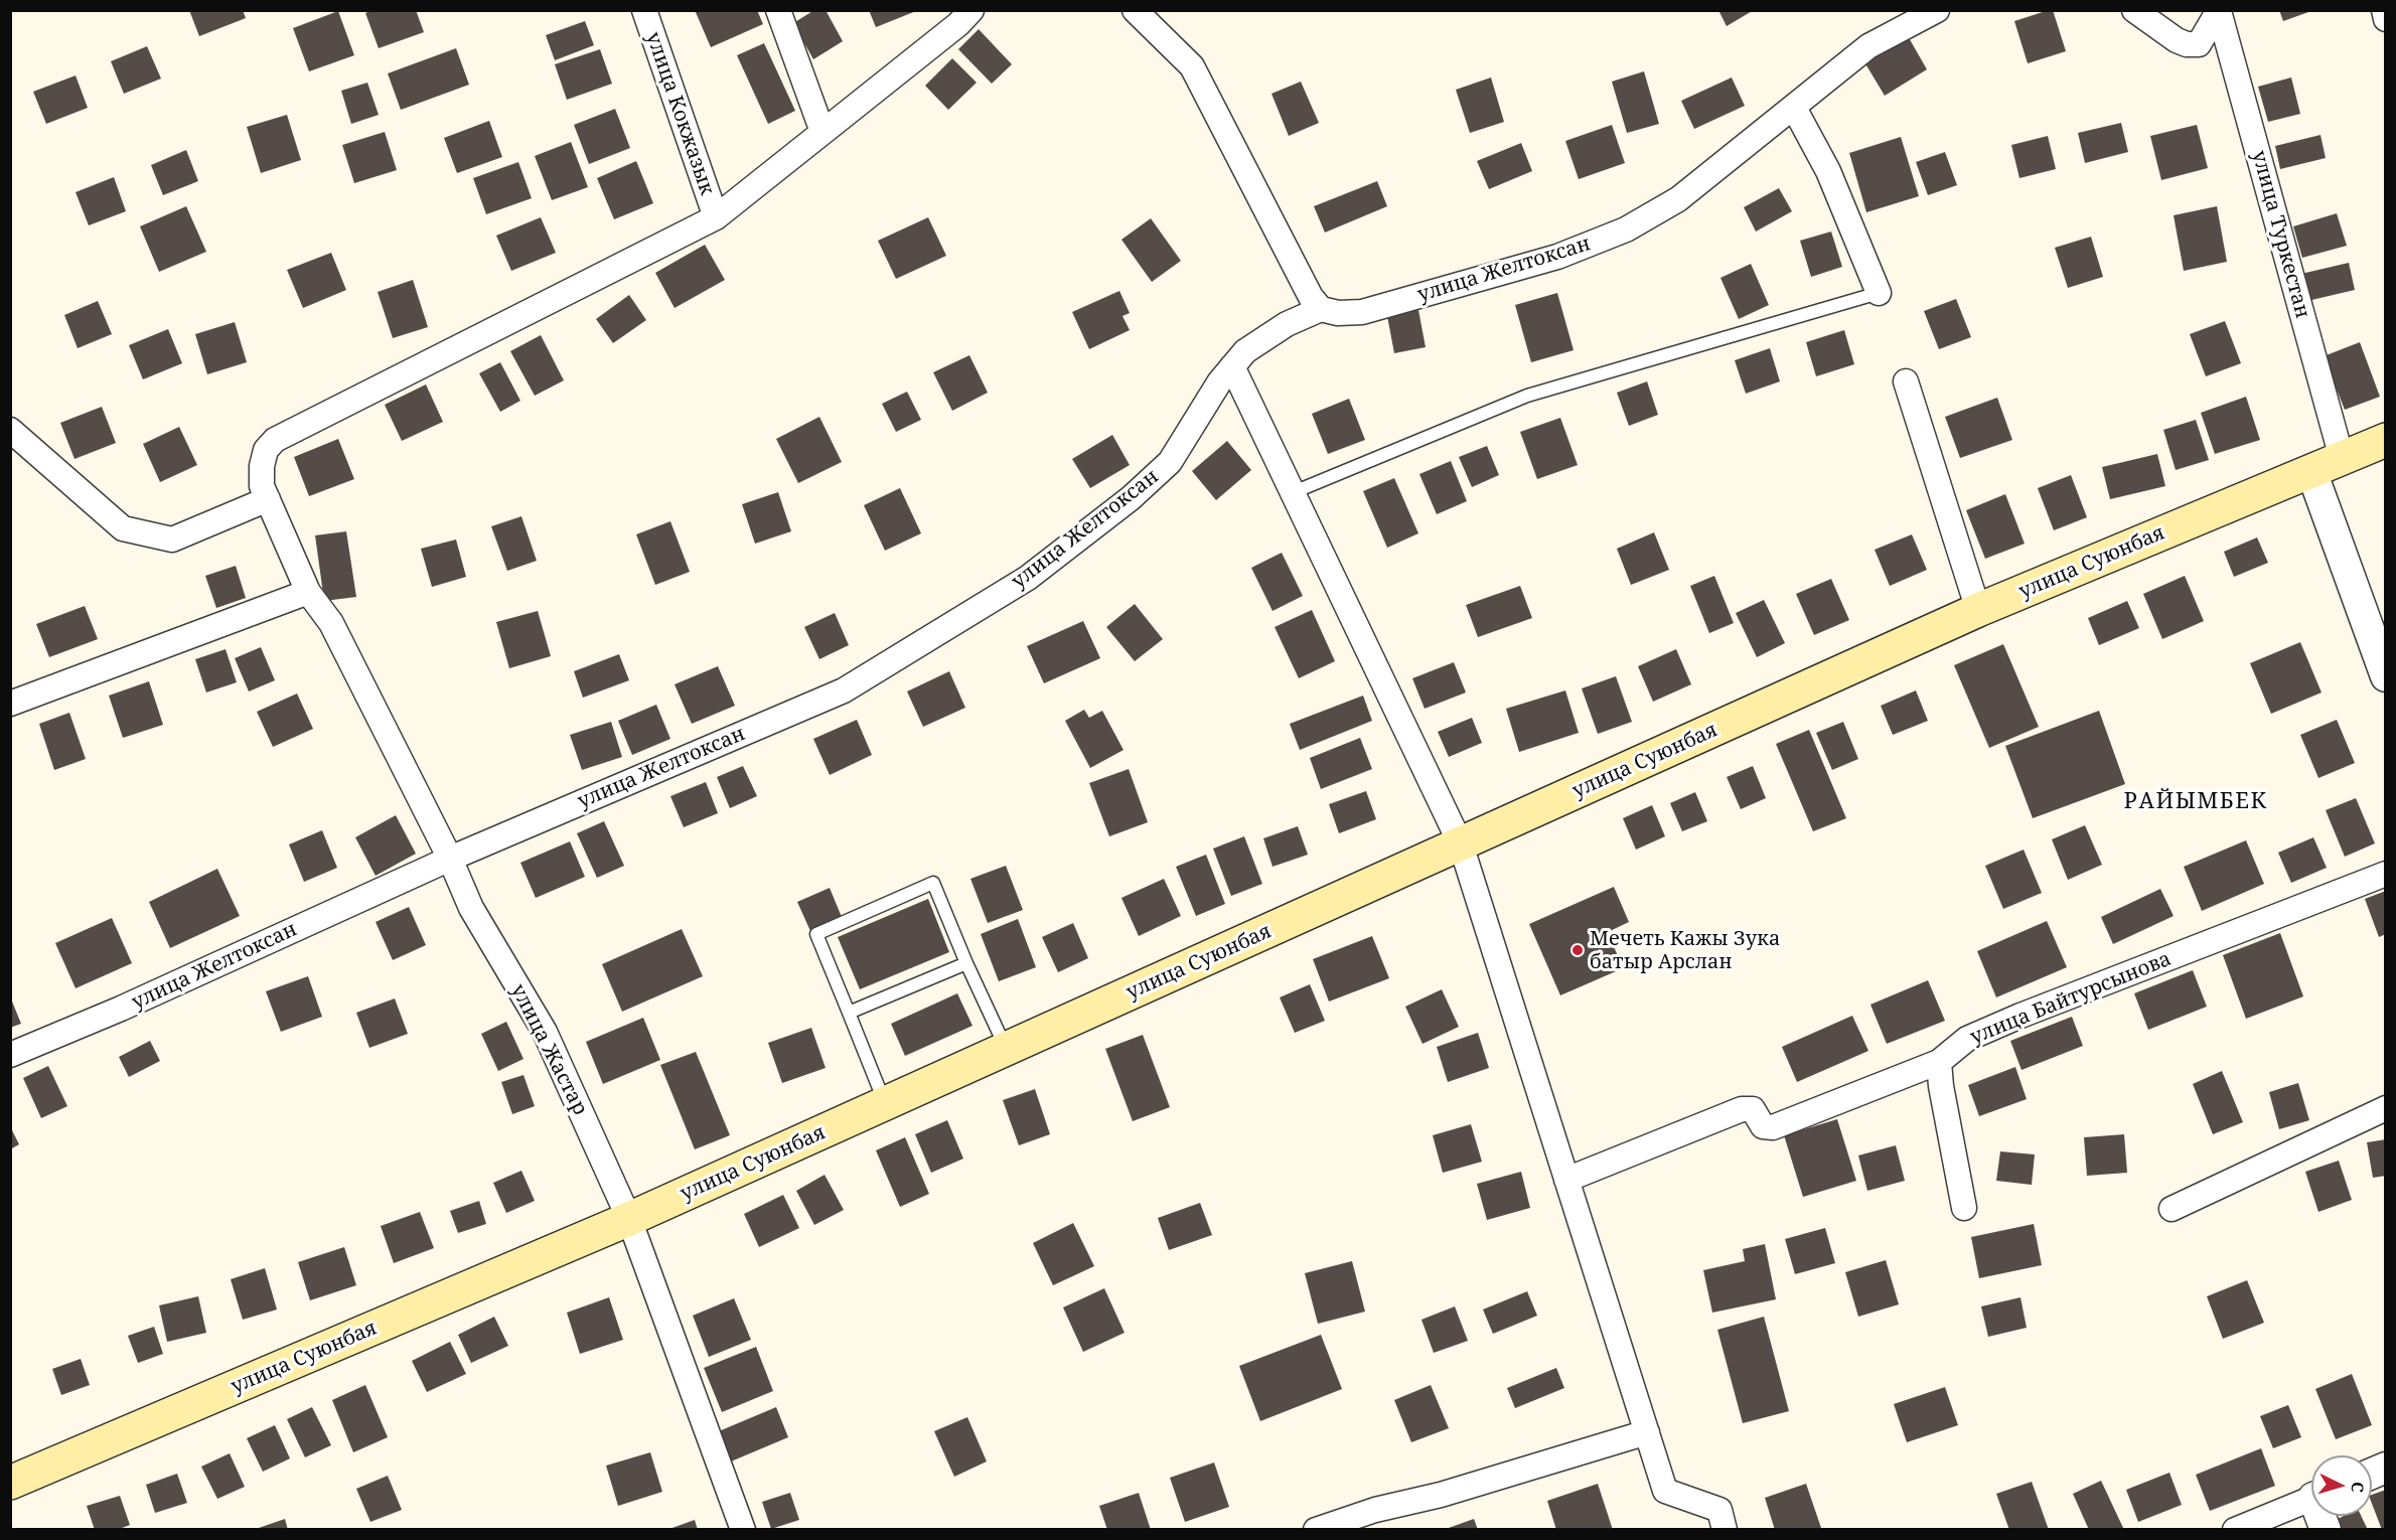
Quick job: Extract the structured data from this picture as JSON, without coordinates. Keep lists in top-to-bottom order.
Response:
{
  "streets": {
    "main road": ["улица Суюнбая"],
    "street": [
      "улица Кокжазык",
      "улица Туркестан",
      "улица Желтоксан",
      "улица Байтурсынова",
      "улица Жастар"
    ]
  },
  "crossings": [
    ["улица Кокжазык", "улица Жастар"],
    ["улица Туркестан", "улица Суюнбая"],
    ["улица Желтоксан", "улица Жастар"],
    ["улица Суюнбая", "улица Жастар"]
  ],
  "districts": ["РАЙЫМБЕК"],
  "places": ["Мечеть Кажы Зука батыр Арслан"],
  "north": "right"
}
